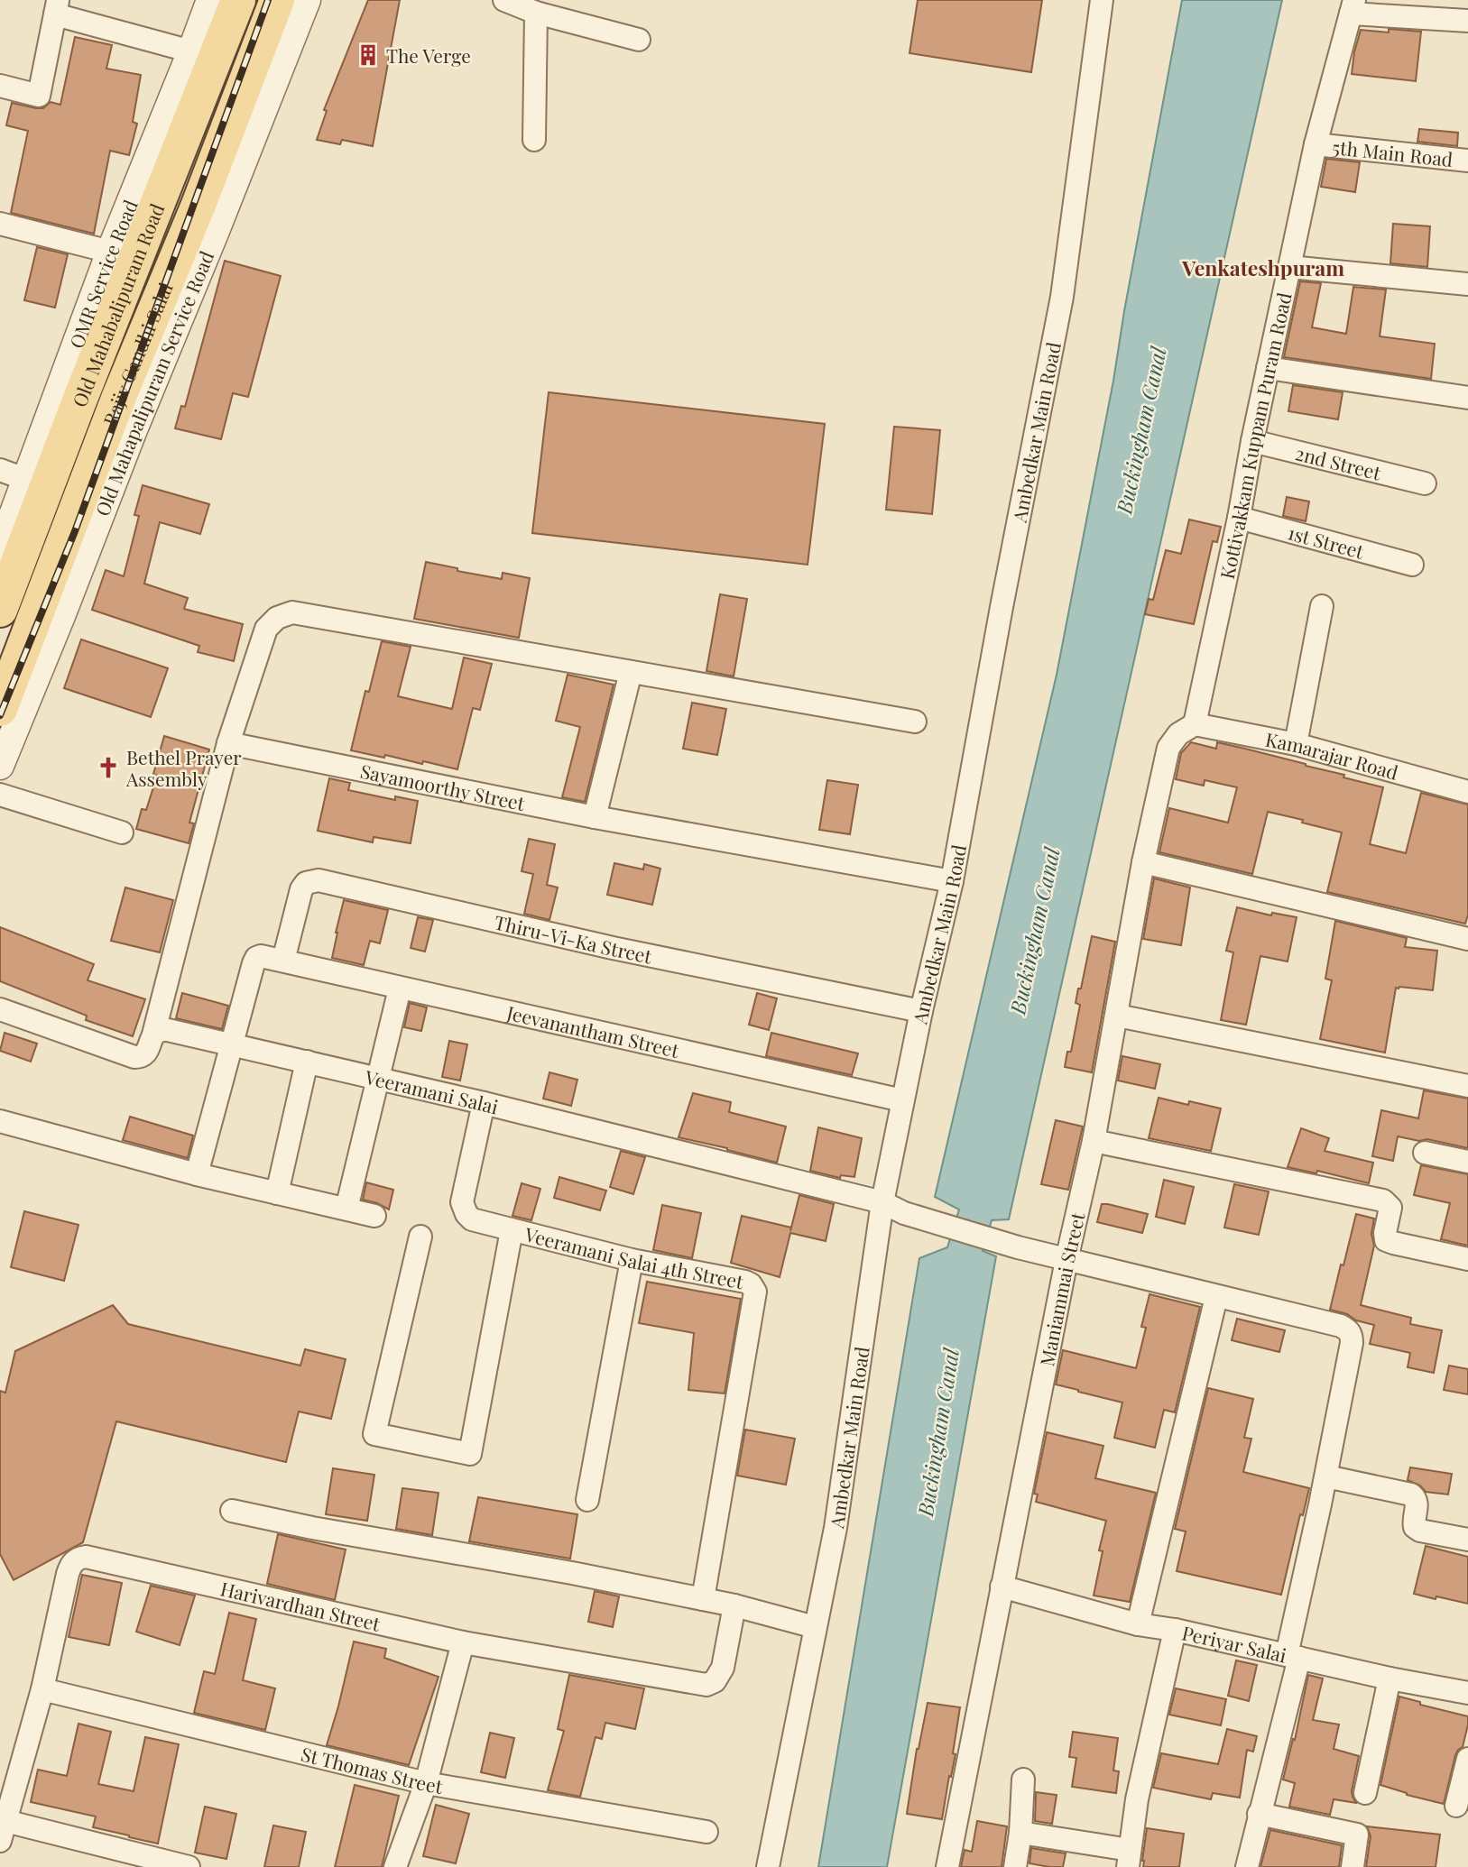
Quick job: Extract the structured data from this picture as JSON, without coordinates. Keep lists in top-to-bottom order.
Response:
{
  "streets": {
    "main road": ["Old Mahabalipuram Road", "Rajiv Gandhi Salai"],
    "street": [
      "5th Main Road",
      "OMR Service Road",
      "Old Mahapalipuram Service Road",
      "Ambedkar Main Road",
      "Kottivakkam Kuppam Puram Road",
      "2nd Street",
      "1st Street",
      "Kamarajar Road",
      "Sayamoorthy Street",
      "Thiru-Vi-Ka Street",
      "Jeevanantham Street",
      "Veeramani Salai",
      "Veeramani Salai 4th Street",
      "Maniammai Street",
      "Harivardhan Street",
      "Periyar Salai",
      "St Thomas Street"
    ]
  },
  "crossings": [
    ["5th Main Road", "Kottivakkam Kuppam Puram Road"],
    ["Ambedkar Main Road", "Sayamoorthy Street"],
    ["Ambedkar Main Road", "Thiru-Vi-Ka Street"],
    ["Ambedkar Main Road", "Jeevanantham Street"],
    ["Ambedkar Main Road", "Veeramani Salai"],
    ["Kottivakkam Kuppam Puram Road", "2nd Street"],
    ["Kottivakkam Kuppam Puram Road", "1st Street"],
    ["Kottivakkam Kuppam Puram Road", "Kamarajar Road"],
    ["Kottivakkam Kuppam Puram Road", "Maniammai Street"],
    ["Kamarajar Road", "Maniammai Street"],
    ["Thiru-Vi-Ka Street", "Jeevanantham Street"],
    ["Jeevanantham Street", "Veeramani Salai"],
    ["Veeramani Salai", "Veeramani Salai 4th Street"],
    ["Veeramani Salai", "Maniammai Street"],
    ["Maniammai Street", "Periyar Salai"],
    ["Harivardhan Street", "St Thomas Street"]
  ],
  "districts": ["Venkateshpuram"],
  "water": ["Buckingham Canal"],
  "places": {
    "building": ["The Verge"],
    "church": ["Bethel Prayer Assembly"]
  }
}
